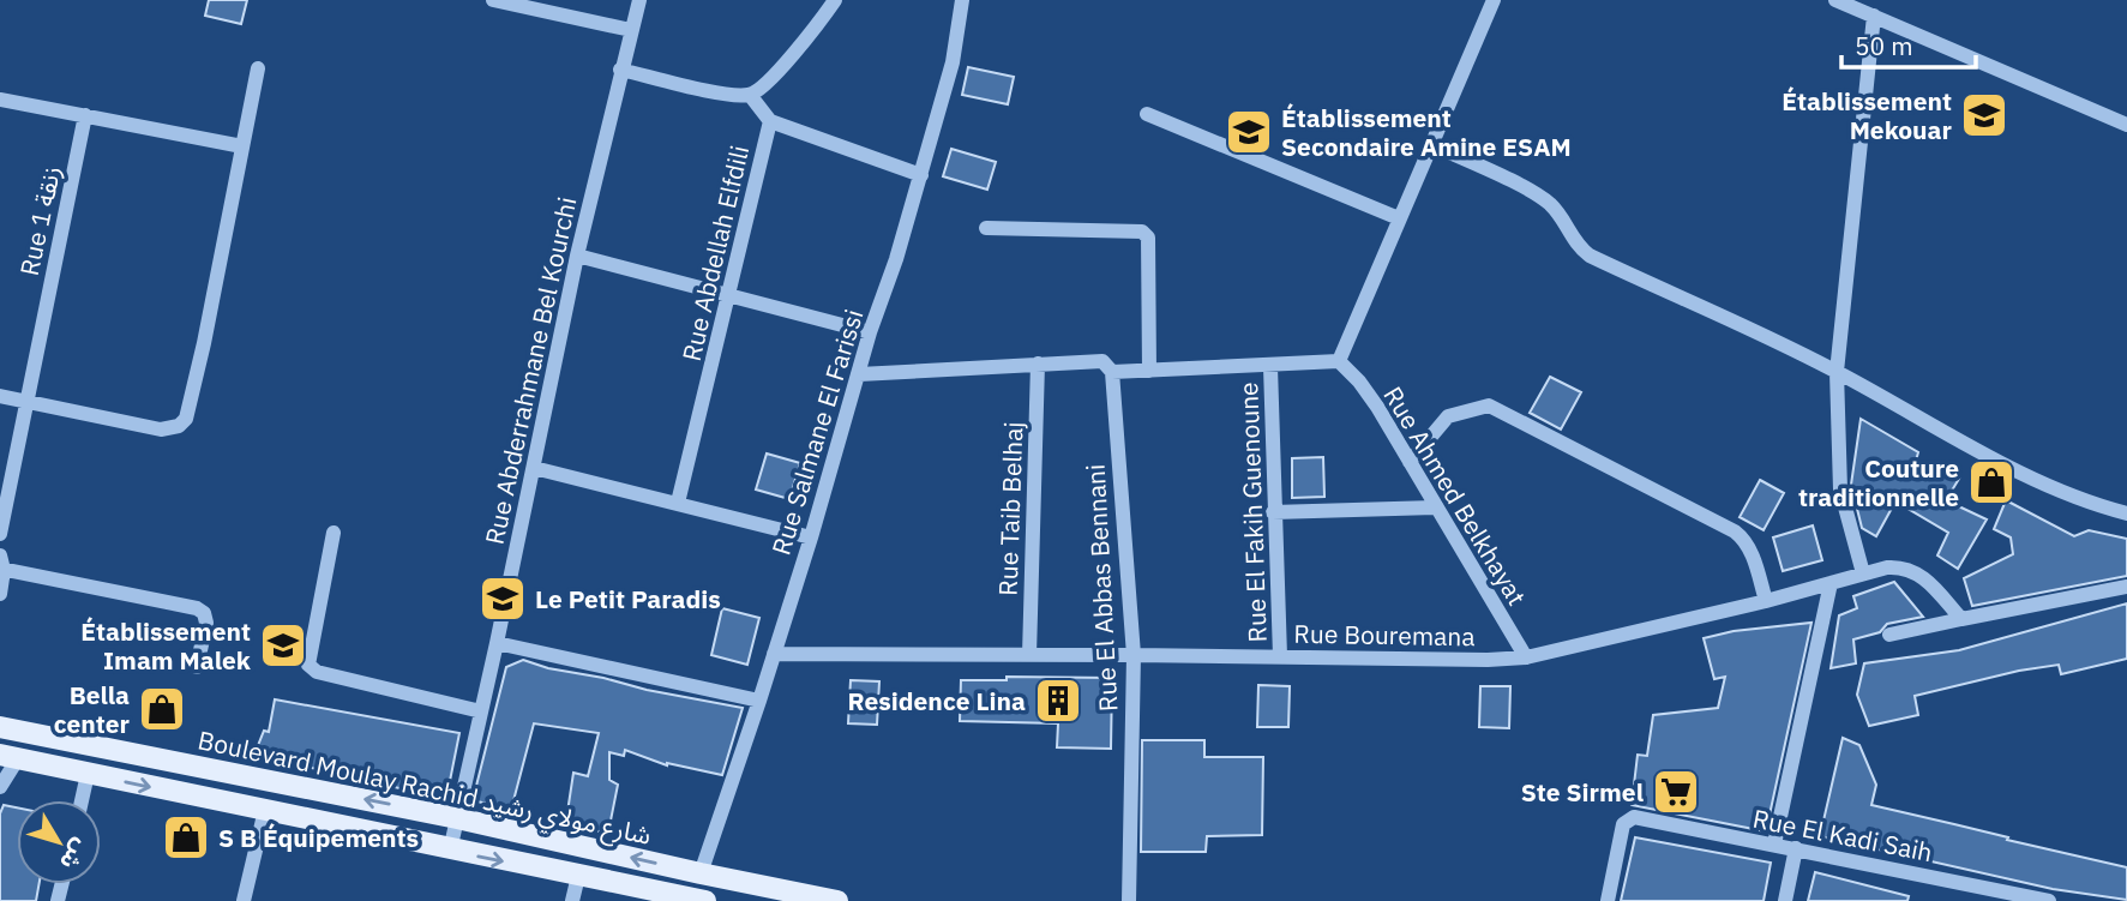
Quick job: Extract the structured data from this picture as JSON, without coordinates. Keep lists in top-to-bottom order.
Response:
{
  "streets": {
    "main road": ["Boulevard Moulay Rachid شارع مولاي رشيد"],
    "street": [
      "Rue 1 زنقة",
      "Rue Abdellah Elfdili",
      "Rue Abderrahmane Bel Kourchi",
      "Rue Salmane El Farissi",
      "Rue Ahmed Belkhayat",
      "Rue Taib Belhaj",
      "Rue El Fakih Guenoune",
      "Rue El Abbas Bennani",
      "Rue Bouremana",
      "Rue El Kadi Saih"
    ]
  },
  "crossings": [
    ["Rue Abdellah Elfdili", "Rue Salmane El Farissi"],
    ["Rue Abderrahmane Bel Kourchi", "Boulevard Moulay Rachid شارع مولاي رشيد"],
    ["Rue Salmane El Farissi", "Rue Bouremana"],
    ["Rue Salmane El Farissi", "Boulevard Moulay Rachid شارع مولاي رشيد"],
    ["Rue Ahmed Belkhayat", "Rue Bouremana"],
    ["Rue Taib Belhaj", "Rue Bouremana"],
    ["Rue El Fakih Guenoune", "Rue Bouremana"],
    ["Rue El Abbas Bennani", "Rue Bouremana"]
  ],
  "places": {
    "school or university": [
      "Établissement Mekouar",
      "Établissement Secondaire Amine ESAM",
      "Le Petit Paradis",
      "Établissement Imam Malek"
    ],
    "shop": ["Couture traditionnelle", "Bella center", "S B Équipements"],
    "building": ["Residence Lina"],
    "supermarket": ["Ste Sirmel"]
  },
  "scale_bar": "50 m",
  "north": "bottom right"
}
